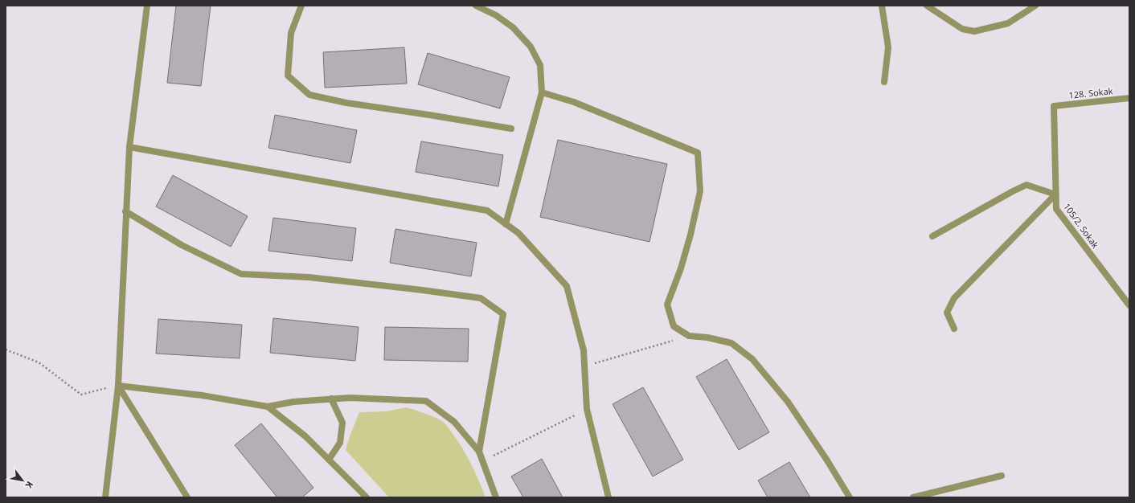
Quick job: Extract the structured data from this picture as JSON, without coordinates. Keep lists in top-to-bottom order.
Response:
{
  "streets": {
    "street": ["128. Sokak", "105/2. Sokak"]
  },
  "crossings": [
    ["128. Sokak", "105/2. Sokak"]
  ],
  "north": "bottom right"
}
